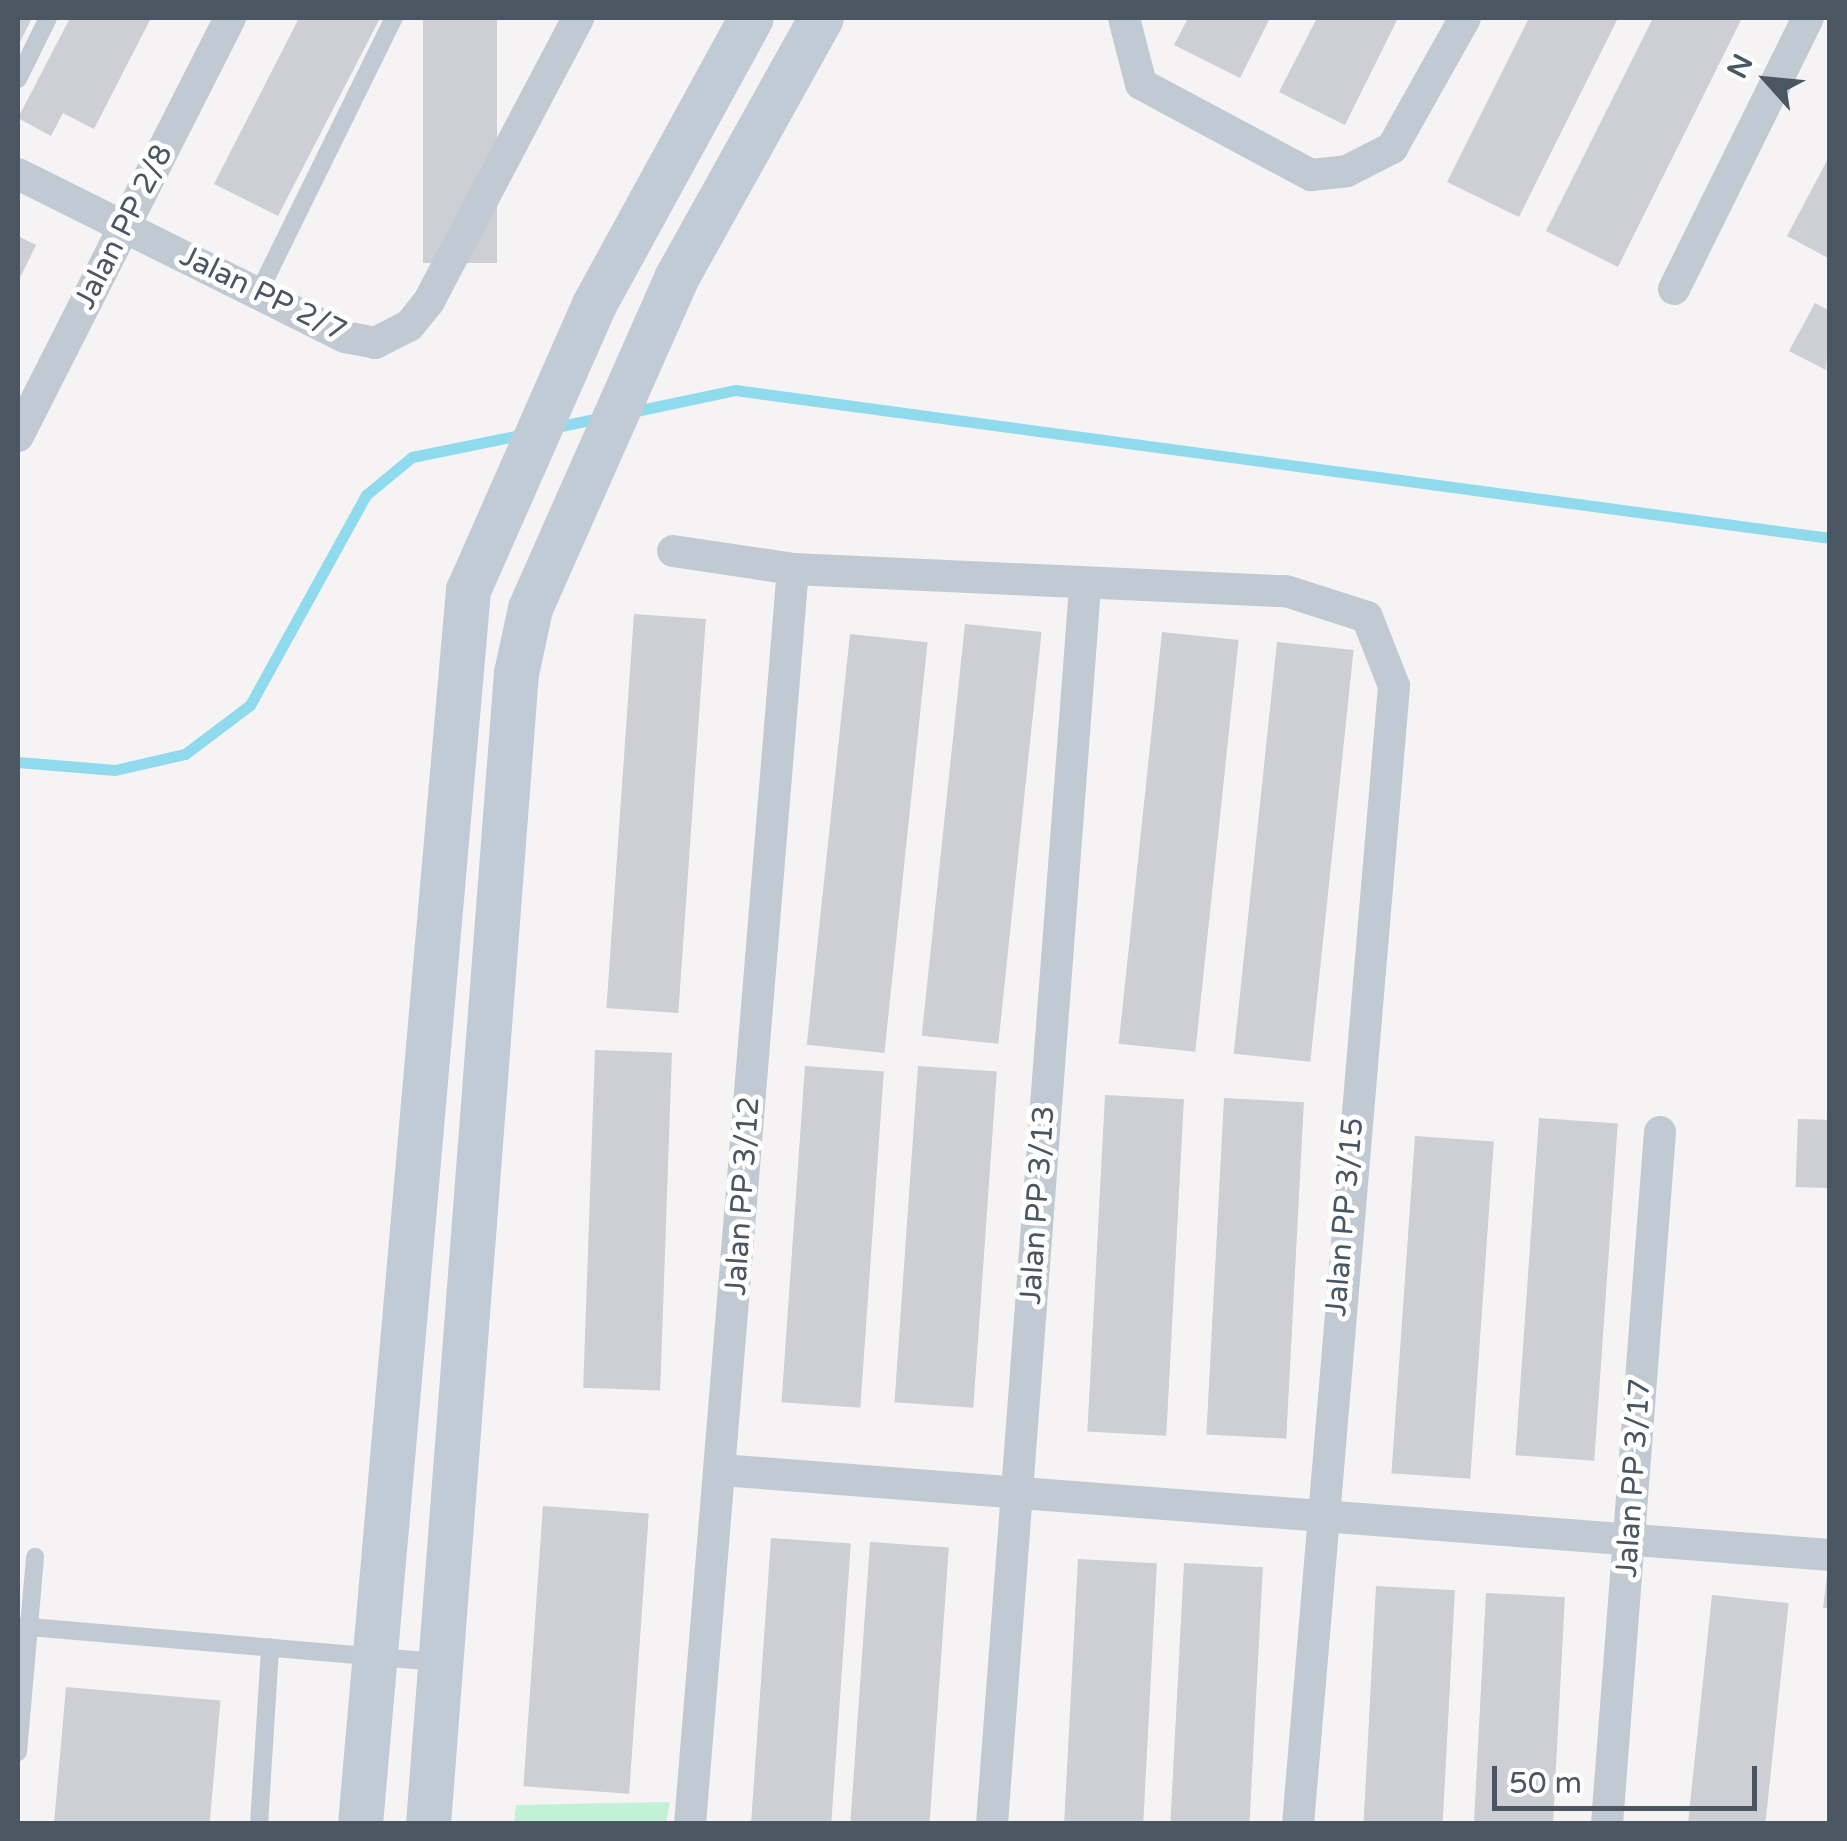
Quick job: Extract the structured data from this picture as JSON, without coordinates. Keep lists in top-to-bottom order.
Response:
{
  "streets": {
    "street": [
      "Jalan PP 2/8",
      "Jalan PP 2/7",
      "Jalan PP 3/12",
      "Jalan PP 3/13",
      "Jalan PP 3/15",
      "Jalan PP 3/17"
    ]
  },
  "crossings": [
    ["Jalan PP 2/8", "Jalan PP 2/7"],
    ["Jalan PP 3/13", "Jalan PP 3/15"]
  ],
  "scale_bar": "50 m",
  "north": "top left"
}
